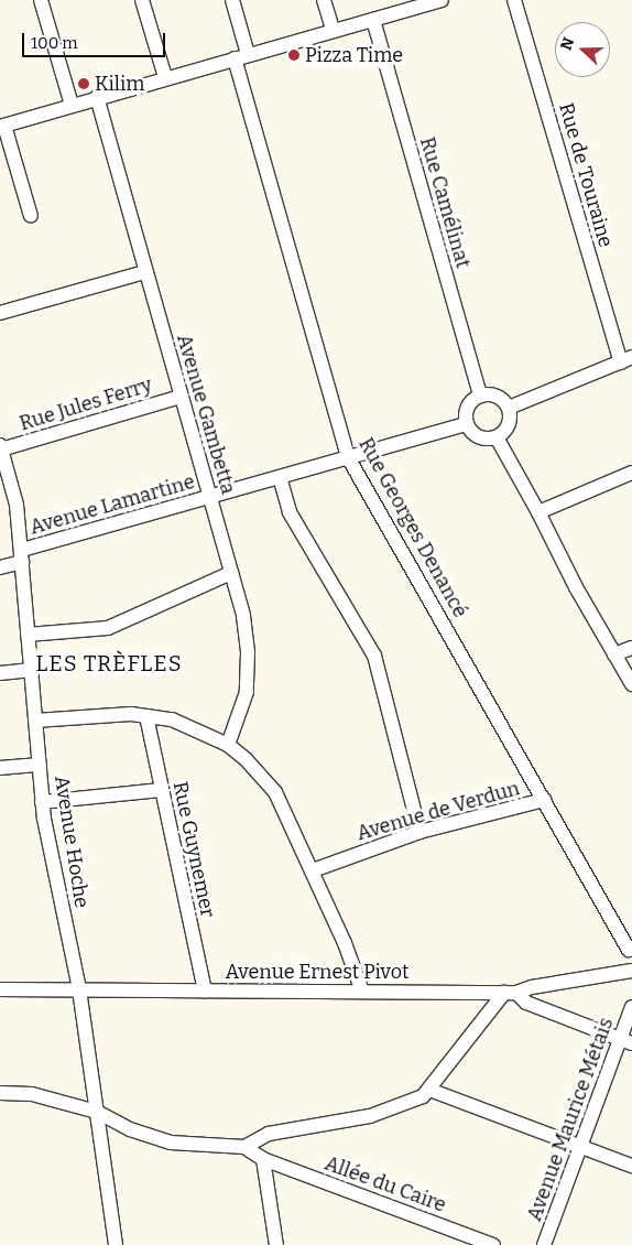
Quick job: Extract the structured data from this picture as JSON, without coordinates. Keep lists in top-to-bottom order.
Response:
{
  "streets": {
    "street": [
      "Rue de Touraine",
      "Rue Camélinat",
      "Rue Jules Ferry",
      "Avenue Gambetta",
      "Avenue Lamartine",
      "Rue Georges Denancé",
      "Avenue de Verdun",
      "Avenue Hoche",
      "Rue Guynemer",
      "Avenue Ernest Pivot",
      "Avenue Maurice Métais",
      "Allée du Caire"
    ]
  },
  "crossings": [
    ["Rue Camélinat", "Avenue Lamartine"],
    ["Rue Jules Ferry", "Avenue Gambetta"],
    ["Rue Jules Ferry", "Avenue Hoche"],
    ["Avenue Gambetta", "Avenue Lamartine"],
    ["Avenue Lamartine", "Rue Georges Denancé"],
    ["Avenue Lamartine", "Avenue Hoche"],
    ["Rue Georges Denancé", "Avenue de Verdun"],
    ["Avenue Hoche", "Avenue Ernest Pivot"],
    ["Rue Guynemer", "Avenue Ernest Pivot"]
  ],
  "districts": ["LES TRÈFLES"],
  "places": ["Pizza Time", "Kilim"],
  "scale_bar": "100 m",
  "north": "left"
}
